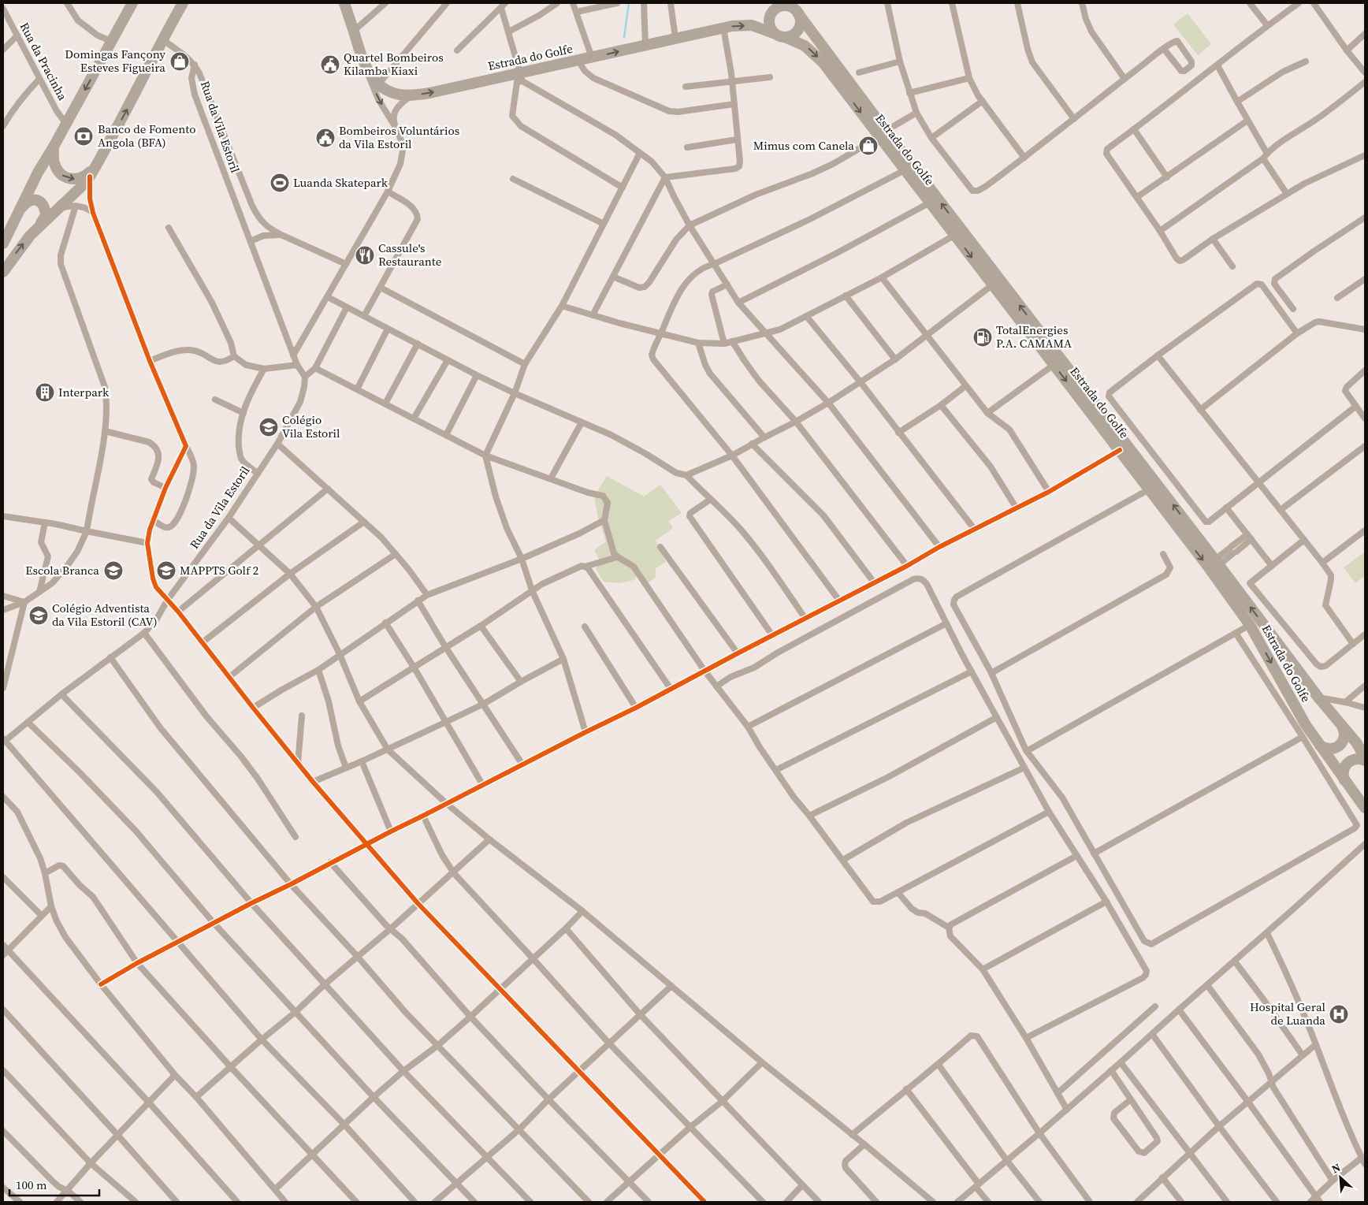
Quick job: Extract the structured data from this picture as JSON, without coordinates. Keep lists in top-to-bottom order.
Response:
{
  "streets": {
    "highway": ["Estrada do Golfe"],
    "street": ["Rua da Pracinha", "Rua da Vila Estoril"]
  },
  "places": {
    "shop": ["Domingas Fançony Esteves Figueira", "Mimus com Canela"],
    "public building": ["Quartel Bombeiros Kilamba Kiaxi", "Bombeiros Voluntários da Vila Estoril"],
    "bank": ["Banco de Fomento Angola (BFA)"],
    "sports": ["Luanda Skatepark"],
    "restaurant": ["Cassule's Restaurante"],
    "fuel station": ["TotalEnergies P.A. CAMAMA"],
    "building": ["Interpark"],
    "school or university": [
      "Colégio Vila Estoril",
      "Escola Branca",
      "MAPPTS Golf 2",
      "Colégio Adventista da Vila Estoril (CAV)"
    ],
    "hospital": ["Hospital Geral de Luanda"]
  },
  "scale_bar": "100 m",
  "north": "top left"
}
